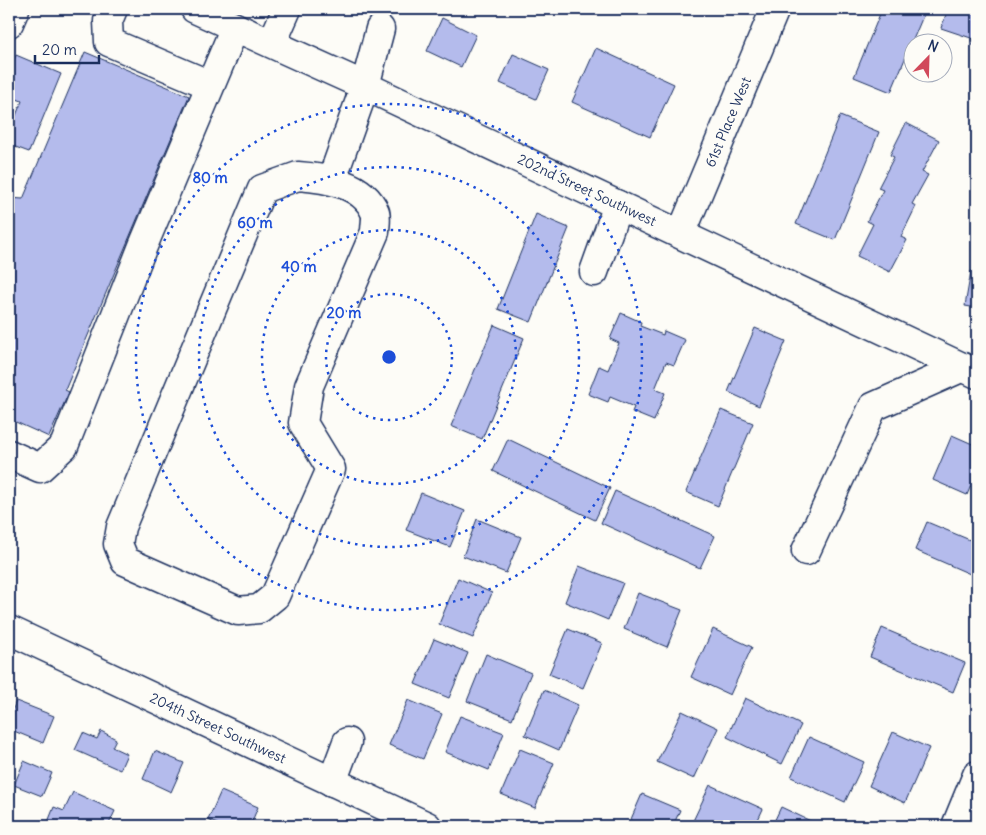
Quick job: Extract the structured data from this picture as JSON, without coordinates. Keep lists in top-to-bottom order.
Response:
{
  "streets": {
    "street": ["61st Place West", "202nd Street Southwest", "204th Street Southwest"]
  },
  "crossings": [
    ["61st Place West", "202nd Street Southwest"]
  ],
  "scale_bar": "20 m",
  "north": "top right",
  "rings": [
    "80 m",
    "60 m",
    "40 m",
    "20 m"
  ]
}
